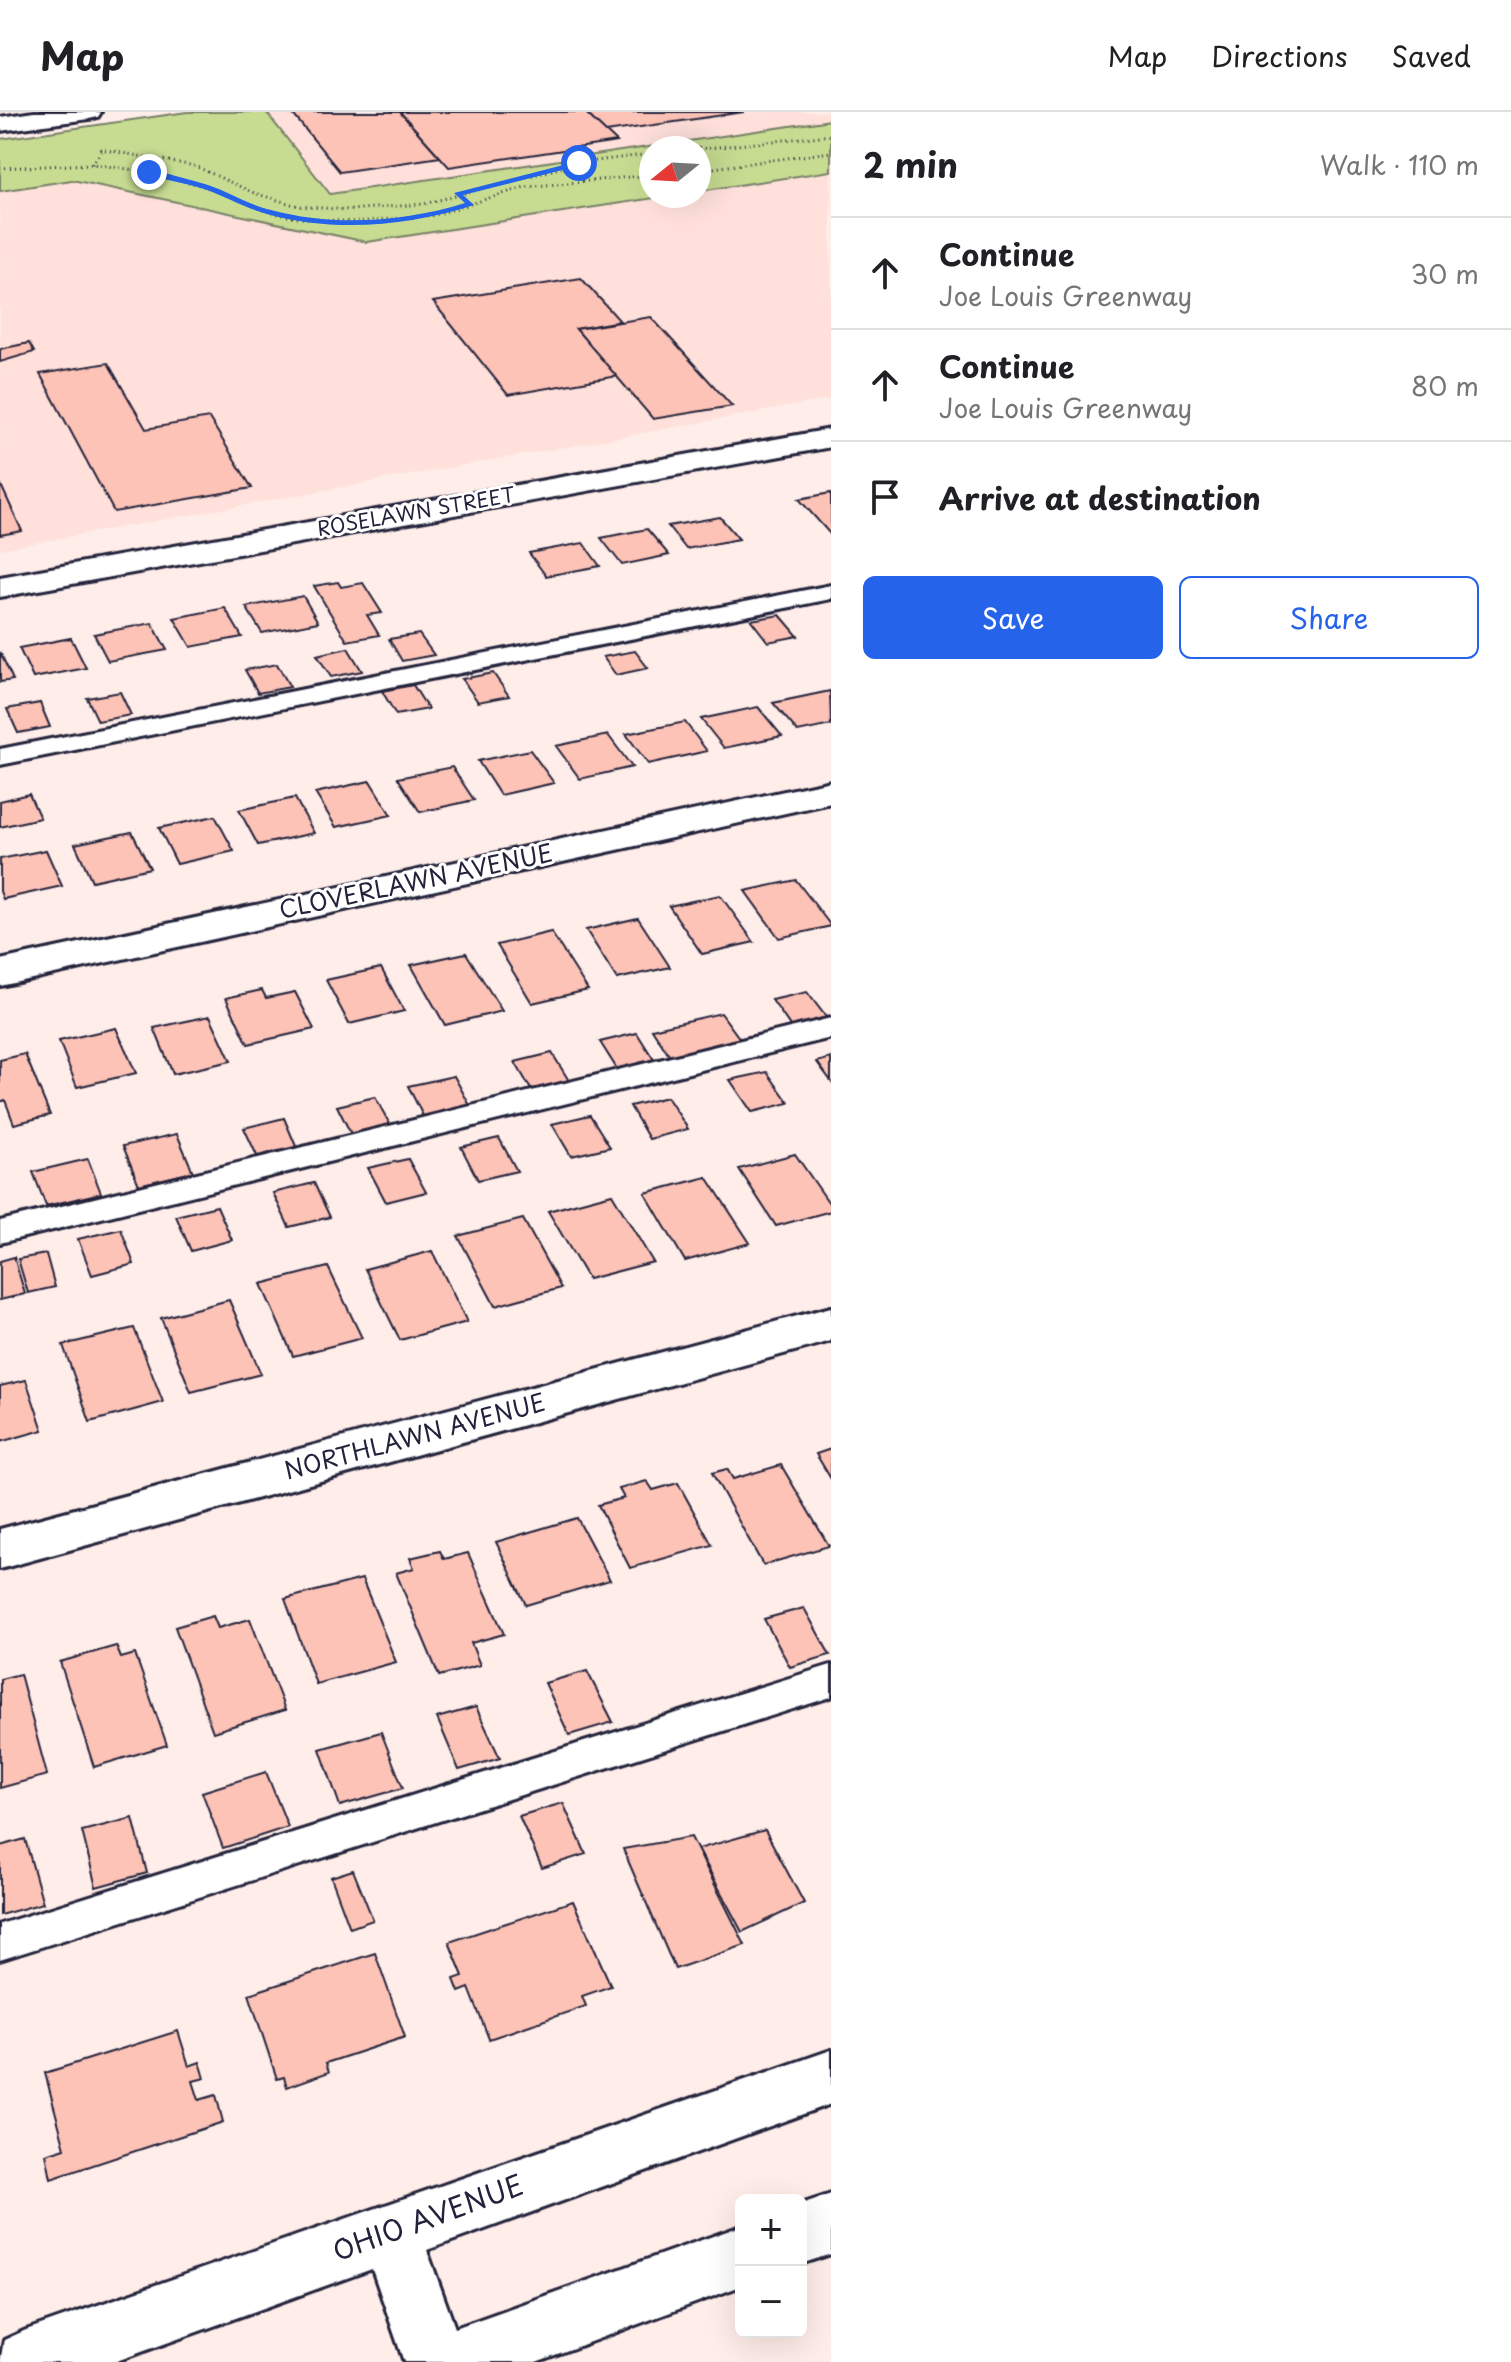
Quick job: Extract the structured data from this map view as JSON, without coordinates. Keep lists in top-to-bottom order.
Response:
{
  "streets": {
    "street": [
      "ROSELAWN STREET",
      "CLOVERLAWN AVENUE",
      "NORTHLAWN AVENUE",
      "OHIO AVENUE"
    ]
  },
  "north": "left",
  "page": {
    "header": "Map",
    "nav": ["Map", "Directions", "Saved"],
    "heading": ["2 min", "Walk · 110 m"],
    "list": [
      ["Continue", "Joe Louis Greenway", "30 m"],
      ["Continue", "Joe Louis Greenway", "80 m"],
      "Arrive at destination"
    ],
    "buttons": ["Save", "Share"],
    "map_buttons": ["+", "−"]
  }
}
